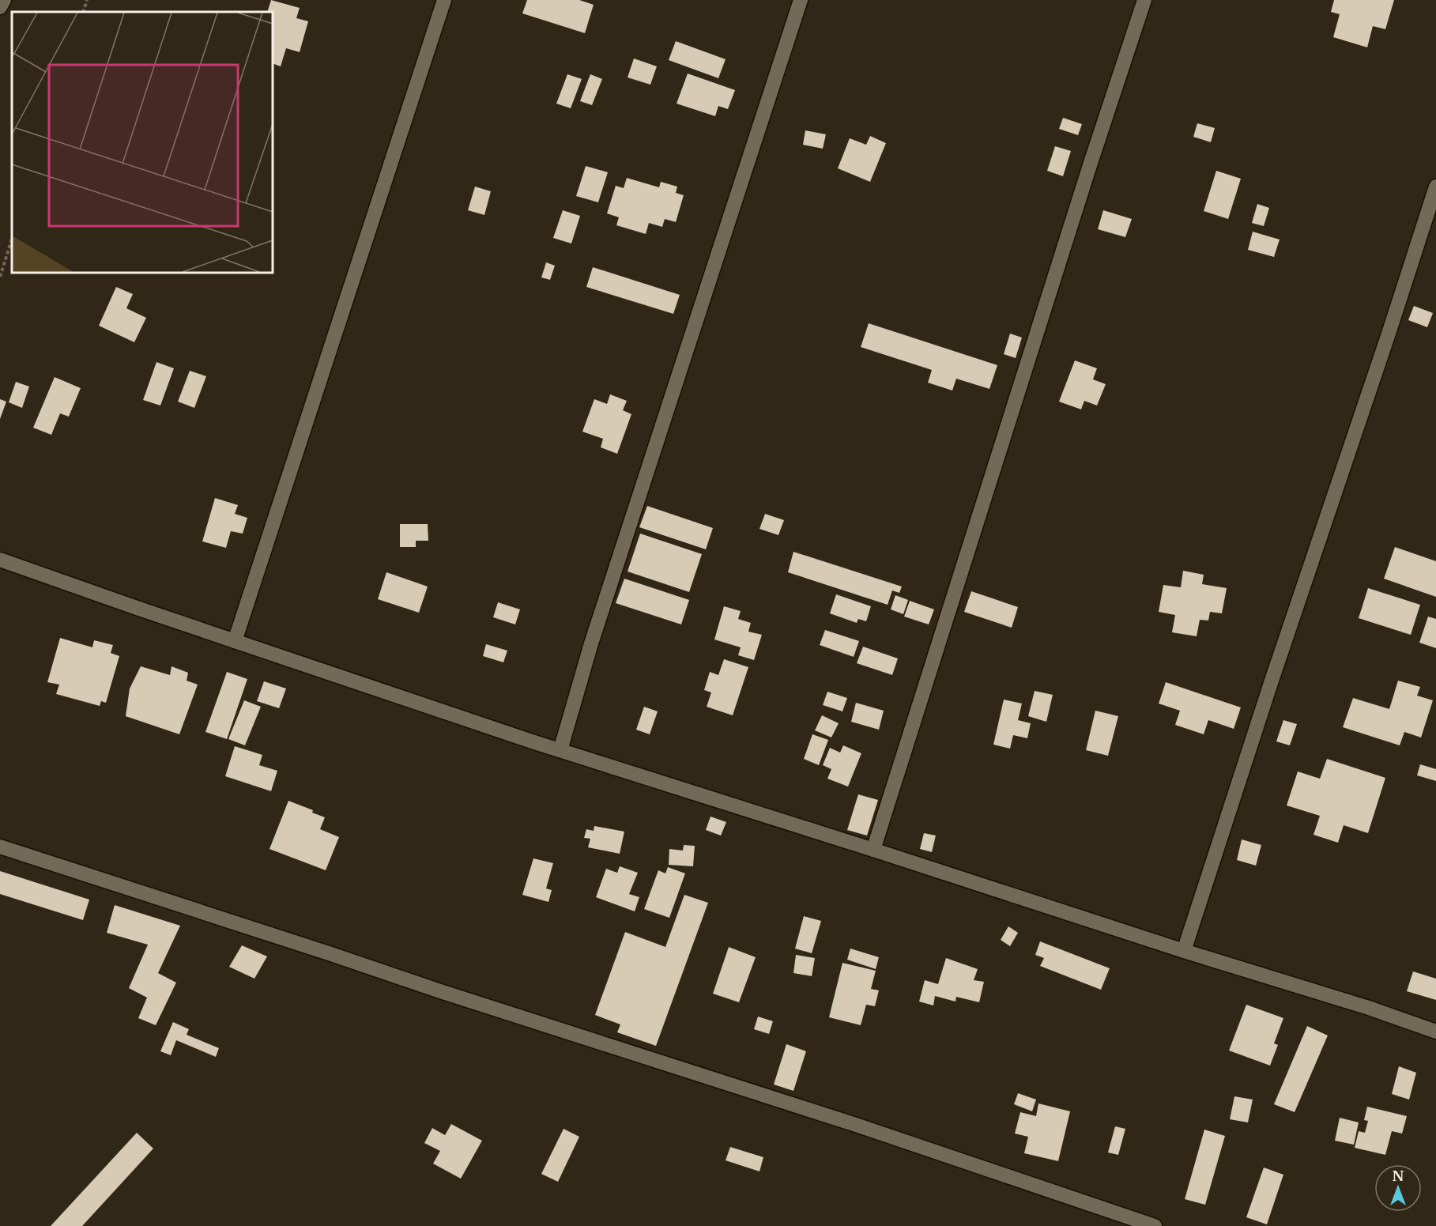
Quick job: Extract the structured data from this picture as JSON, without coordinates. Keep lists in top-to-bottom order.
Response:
{
  "north": "top"
}
